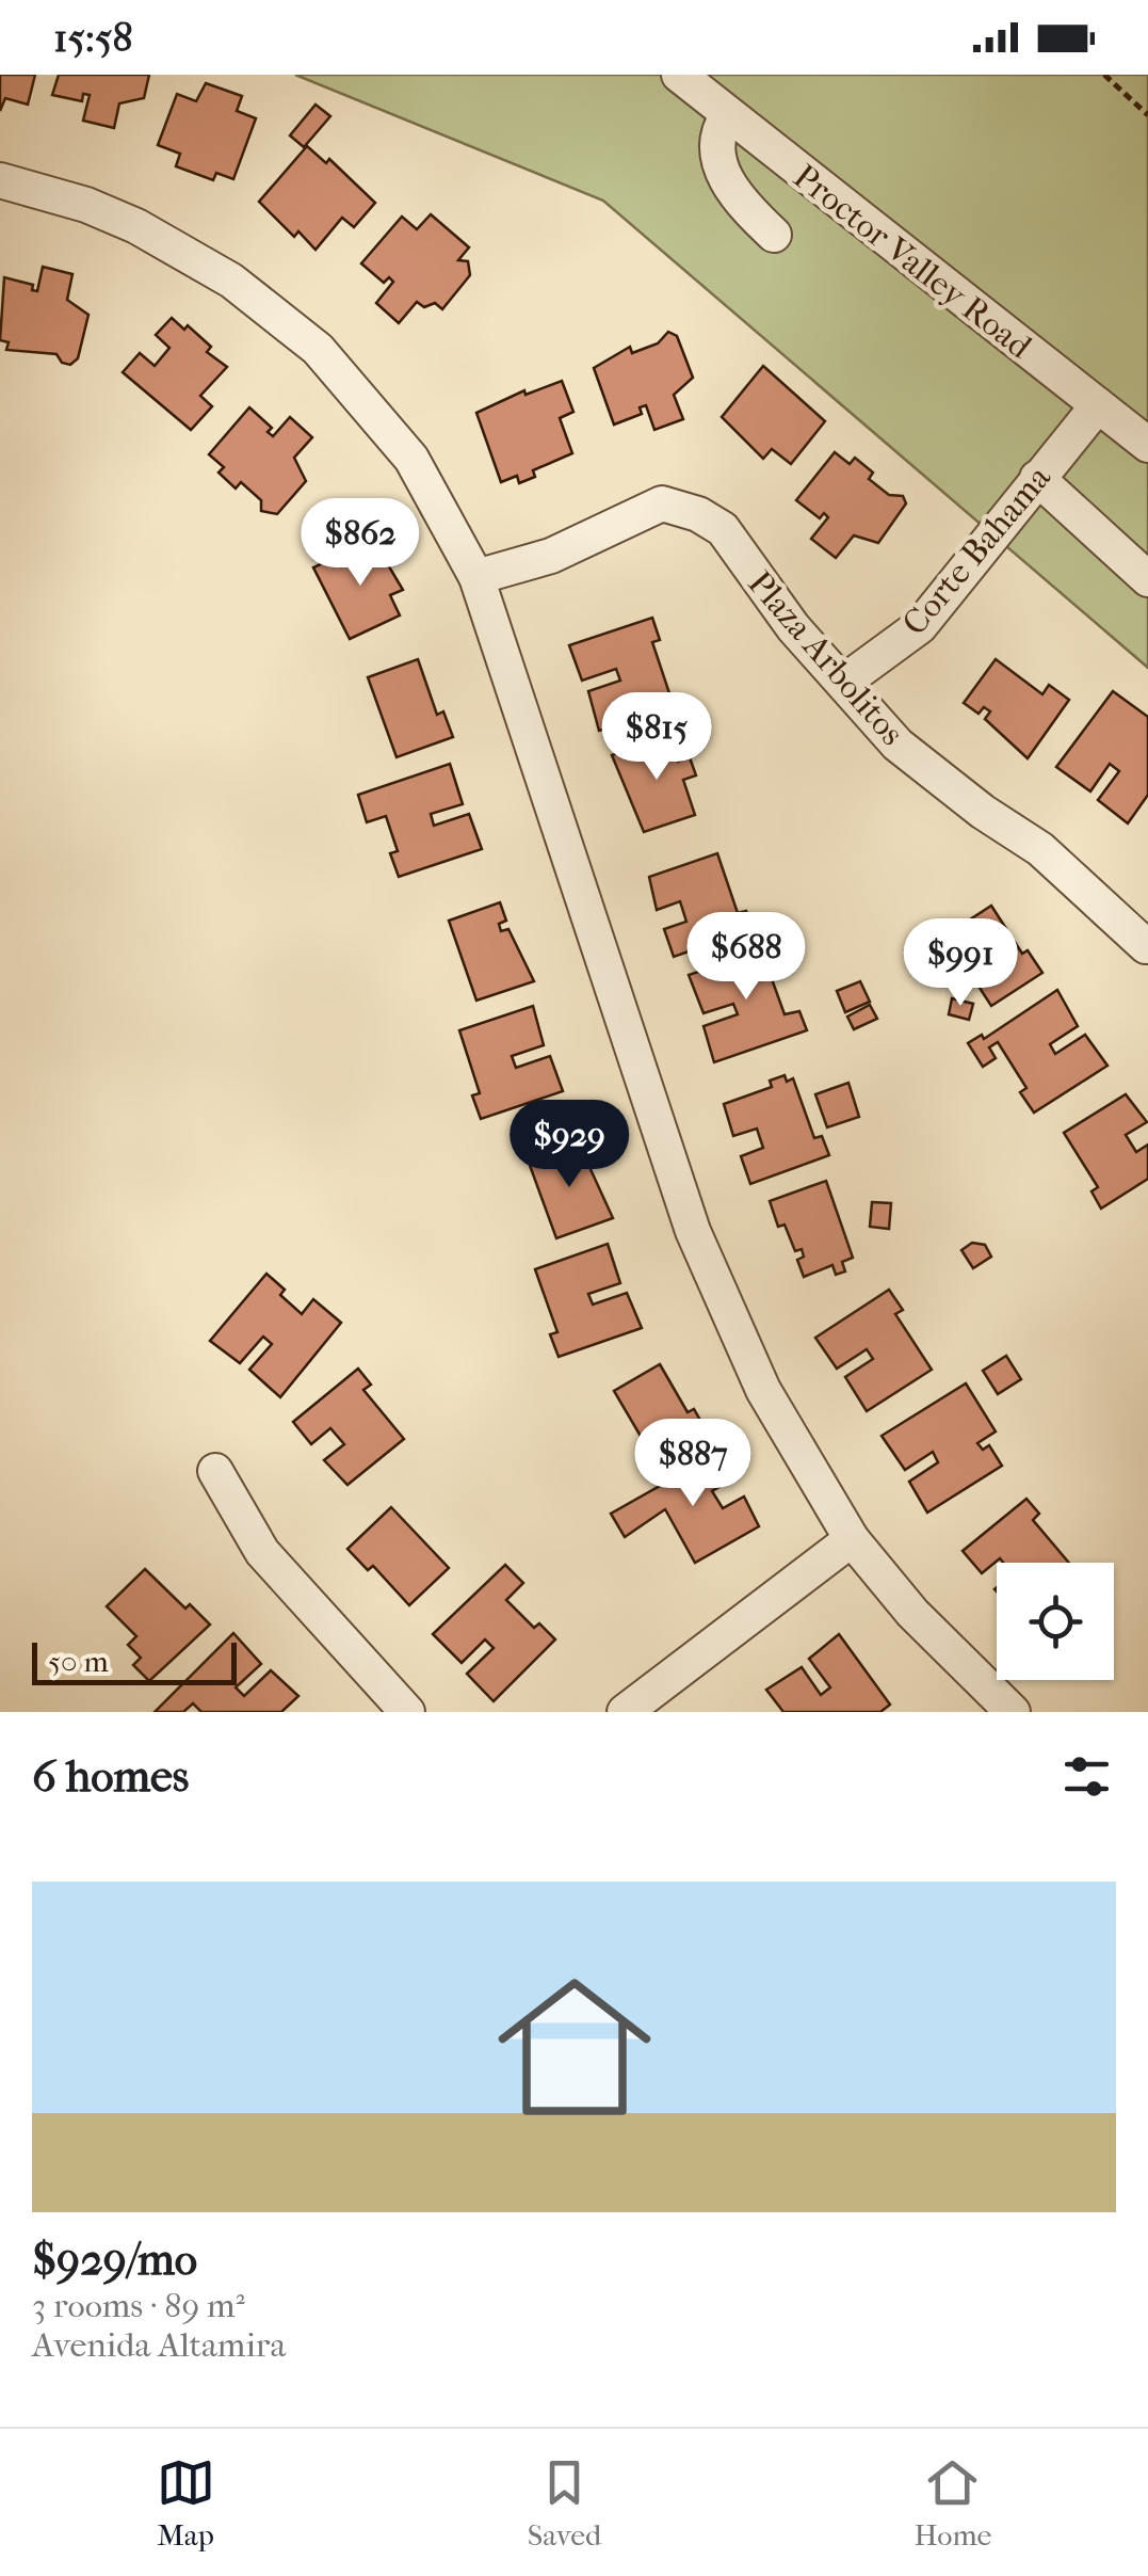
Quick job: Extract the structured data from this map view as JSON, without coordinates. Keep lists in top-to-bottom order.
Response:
{
  "streets": {
    "street": ["Proctor Valley Road", "Corte Bahama", "Plaza Arbolitos"]
  },
  "crossings": [
    ["Proctor Valley Road", "Corte Bahama"],
    ["Corte Bahama", "Plaza Arbolitos"]
  ],
  "scale_bar": "50 m",
  "page": {
    "status": "15:58",
    "price": [
      "$862",
      "$815",
      "$688",
      "$991",
      "$929",
      "$887"
    ],
    "scale": "50 m",
    "heading": "6 homes",
    "list": [
      {
        "name": "$929/mo",
        "note": "3 rooms · 89 m² · Avenida Altamira"
      }
    ],
    "tabs": ["Map", "Saved", "Home"]
  }
}
